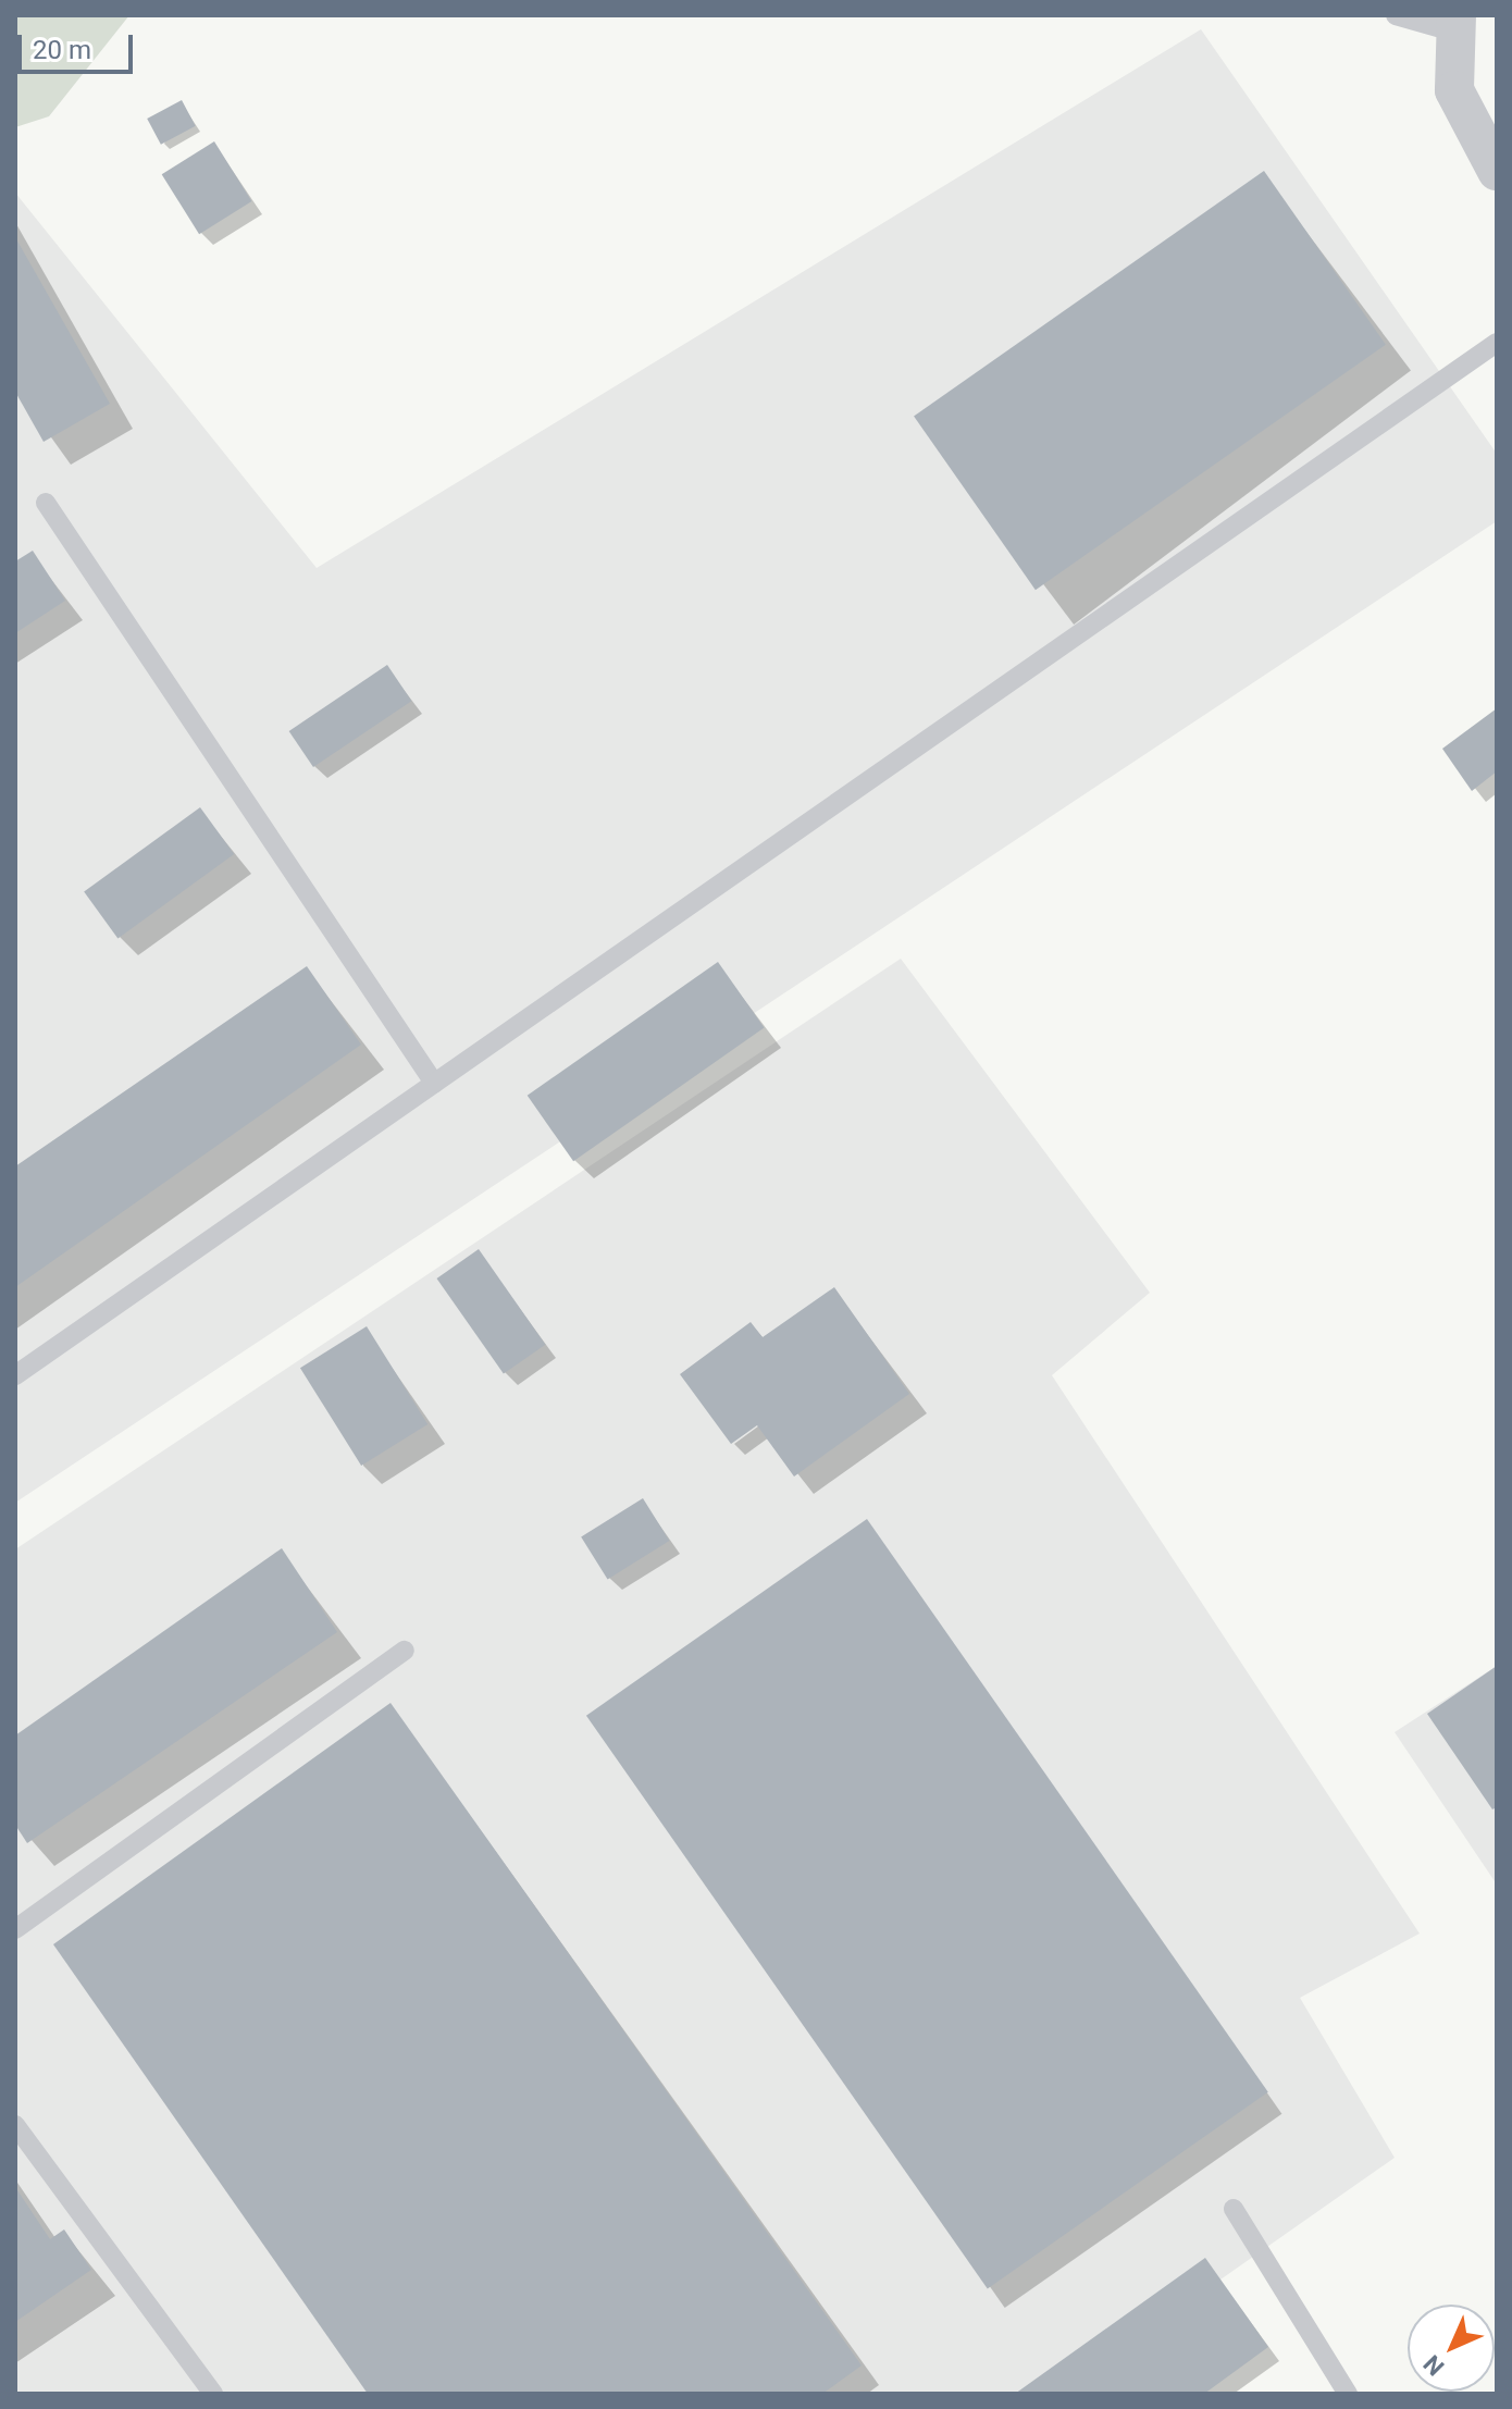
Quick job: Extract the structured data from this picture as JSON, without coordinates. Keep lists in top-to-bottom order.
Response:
{
  "scale_bar": "20 m",
  "north": "bottom left"
}
